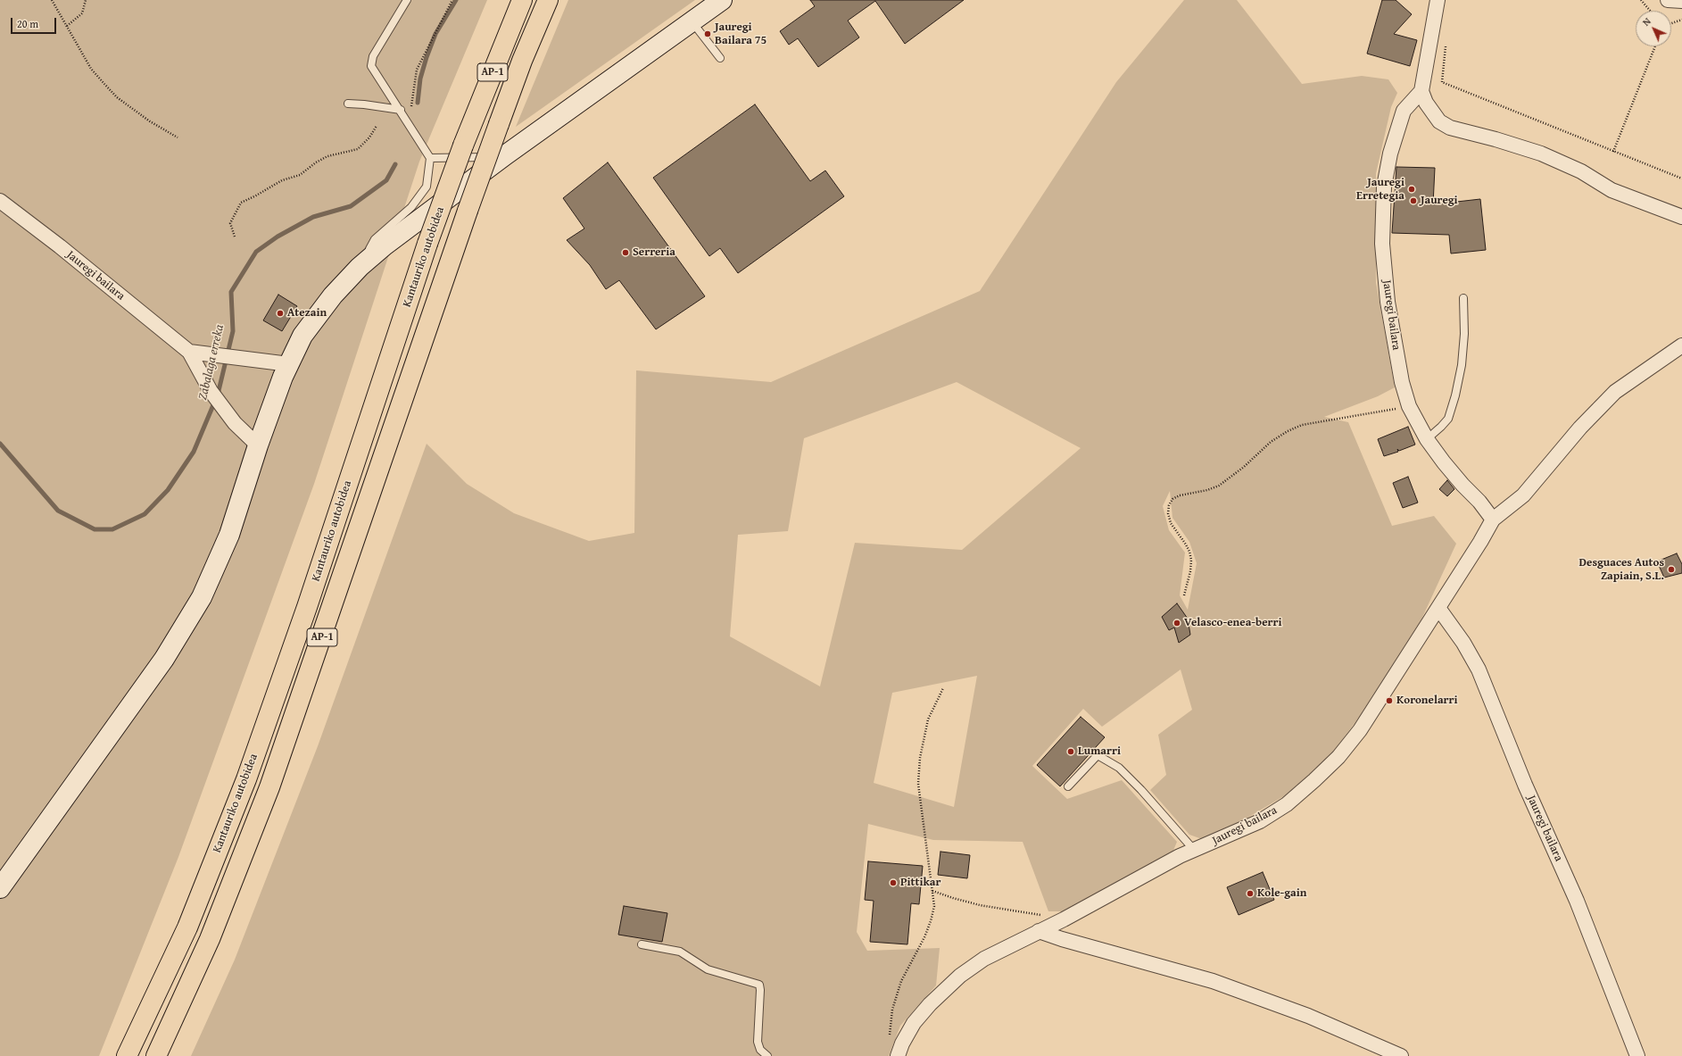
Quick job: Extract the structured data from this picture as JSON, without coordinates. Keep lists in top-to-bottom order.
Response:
{
  "streets": {
    "highway": ["AP-1", "Kantauriko autobidea"],
    "street": ["Jauregi bailara"]
  },
  "water": ["Zabalaga erreka"],
  "places": [
    "Jauregi Bailara 75",
    "Jauregi Erretegia",
    "Jauregi",
    "Serreria",
    "Atezain",
    "Desguaces Autos Zapiain, S.L.",
    "Velasco-enea-berri",
    "Koronelarri",
    "Lumarri",
    "Pittikar",
    "Kole-gain"
  ],
  "scale_bar": "20 m",
  "north": "top left"
}
